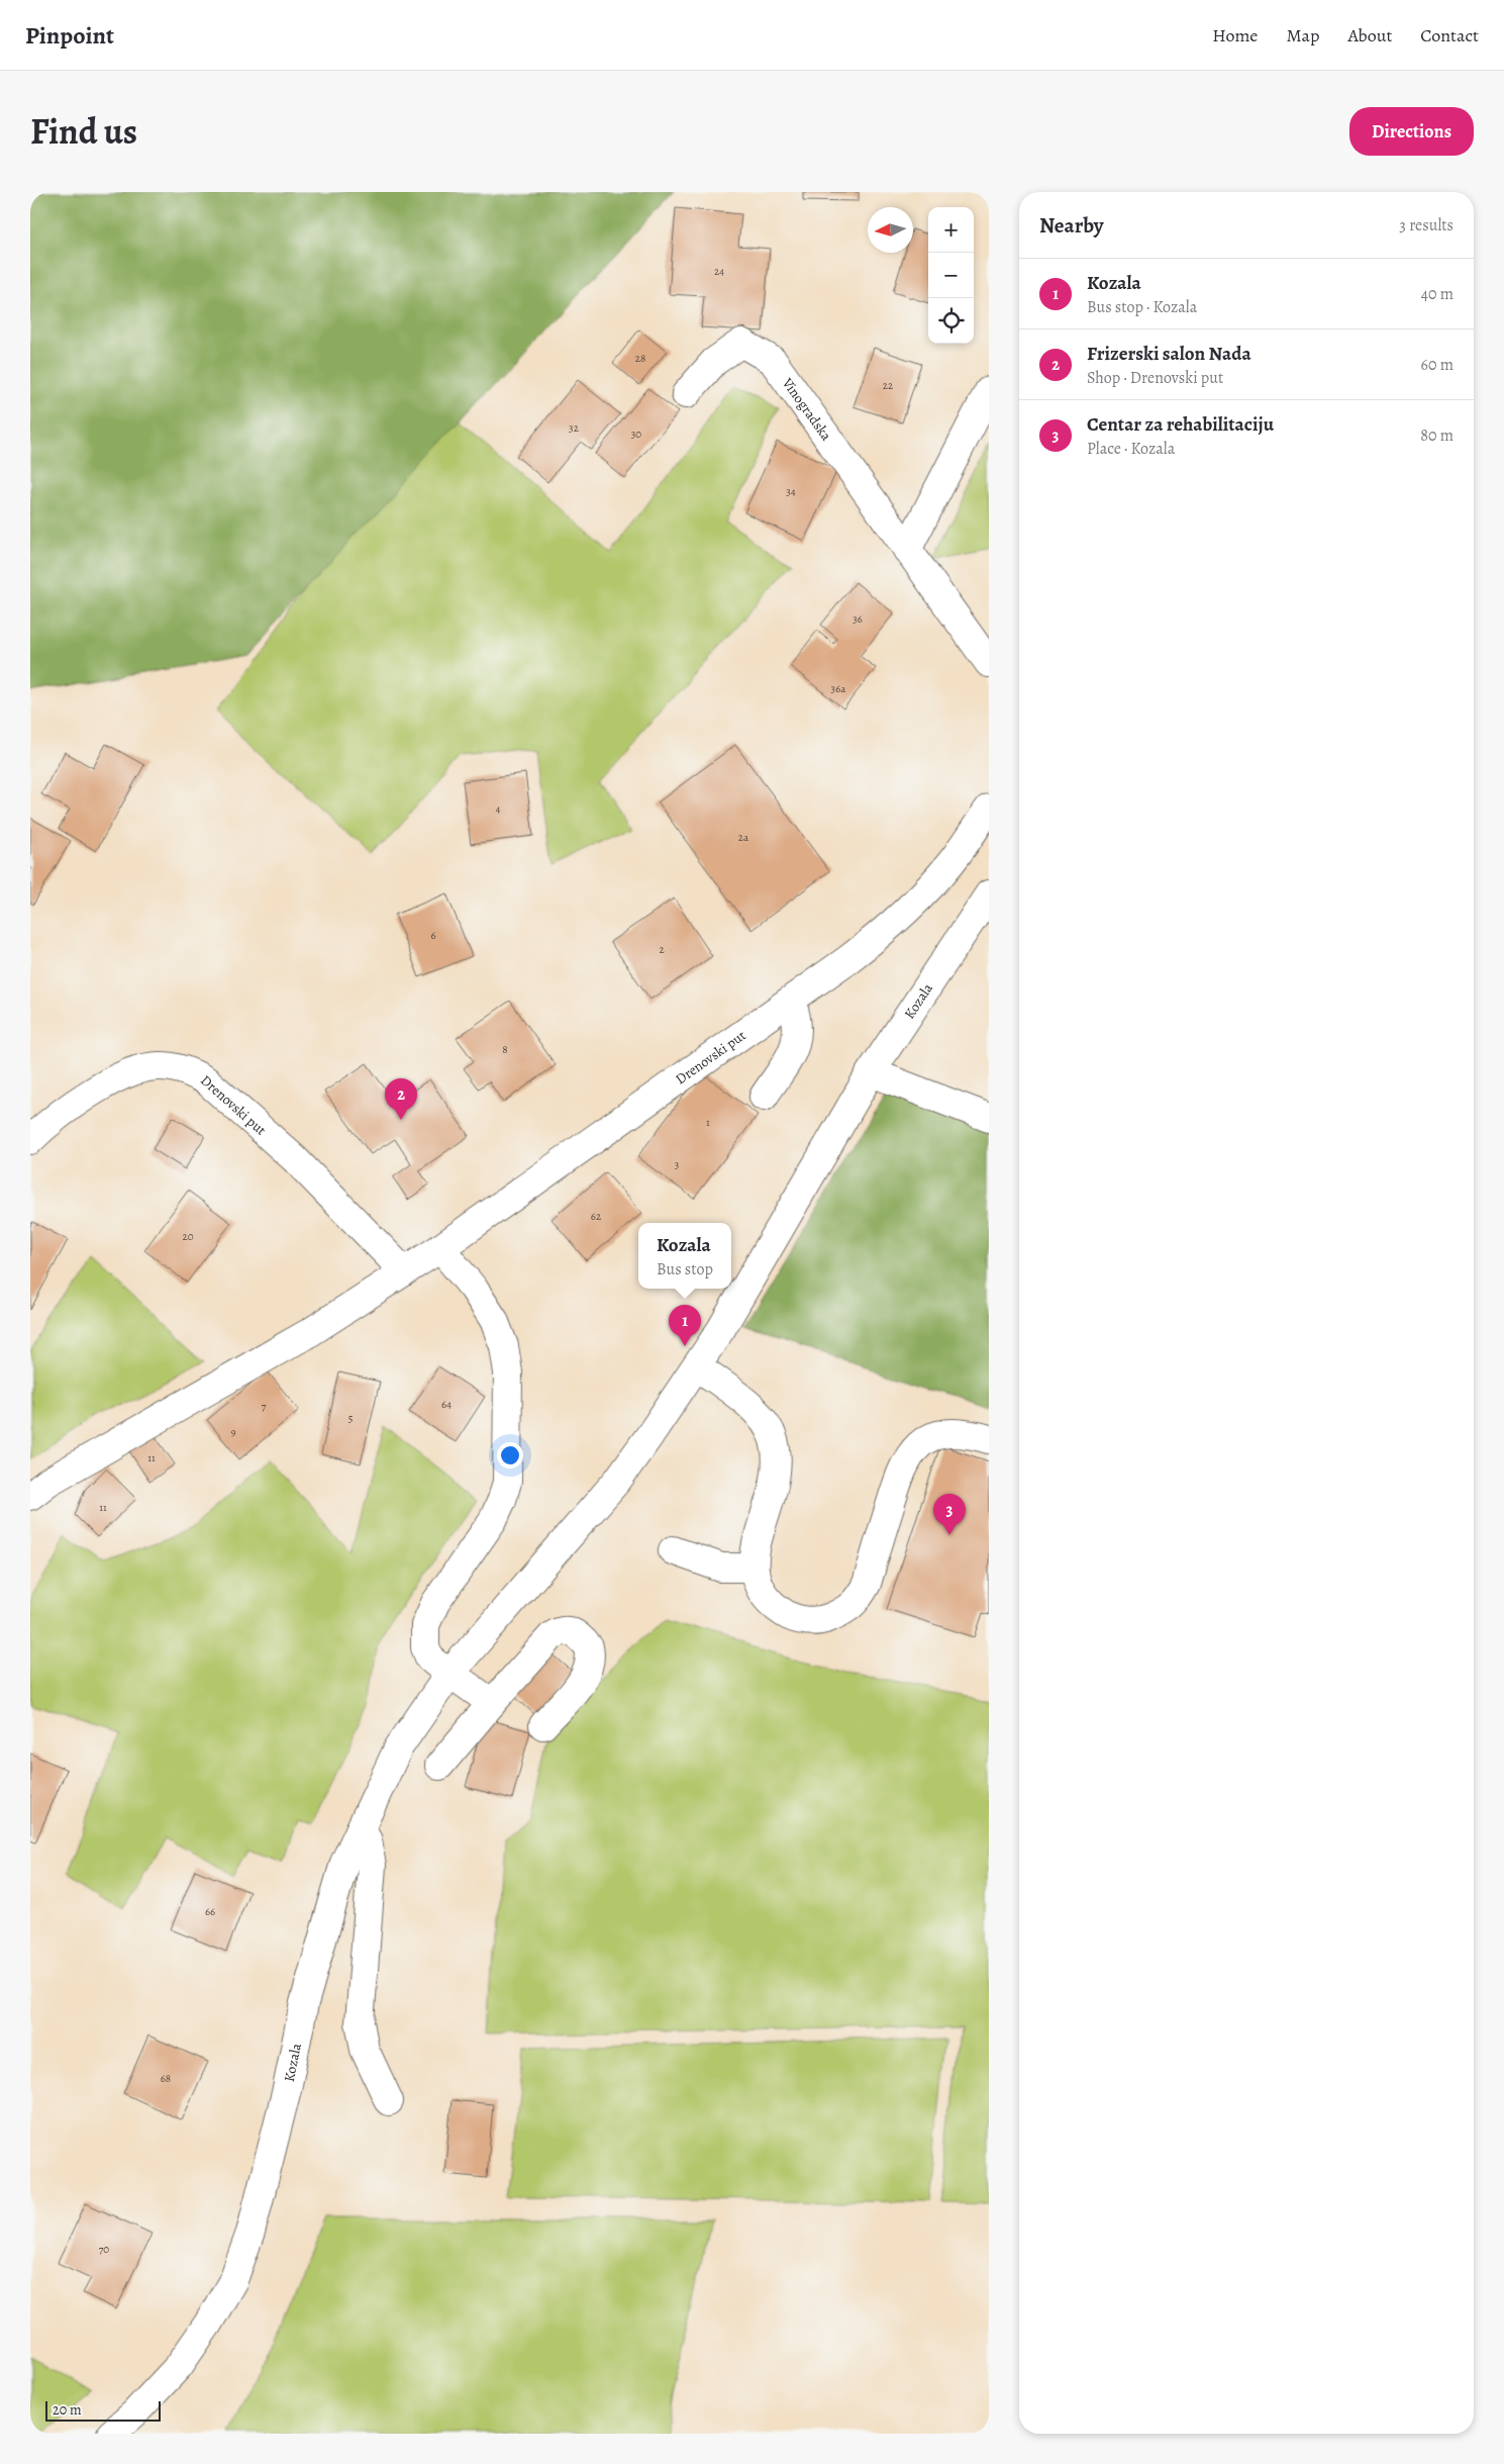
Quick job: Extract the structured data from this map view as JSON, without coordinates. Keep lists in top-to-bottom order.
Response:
{
  "streets": {
    "street": ["Vinogradska", "Kozala", "Drenovski put"]
  },
  "house_numbers": [
    "24",
    "28",
    "22",
    "32",
    "30",
    "34",
    "36",
    "36a",
    "4",
    "2a",
    "6",
    "2",
    "8",
    "1",
    "3",
    "62",
    "20",
    "64",
    "7",
    "5",
    "9",
    "11",
    "11",
    "66",
    "68",
    "70"
  ],
  "scale_bar": "20 m",
  "north": "left",
  "page": {
    "header": "Pinpoint",
    "nav": [
      "Home",
      "Map",
      "About",
      "Contact"
    ],
    "title": "Find us",
    "buttons": "Directions",
    "heading": ["Nearby", "3 results"],
    "map_buttons": ["+", "−"],
    "list": [
      {
        "mark": "1",
        "name": "Kozala",
        "note": "Bus stop · Kozala",
        "value": "40 m"
      },
      {
        "mark": "2",
        "name": "Frizerski salon Nada",
        "note": "Shop · Drenovski put",
        "value": "60 m"
      },
      {
        "mark": "3",
        "name": "Centar za rehabilitaciju",
        "note": "Place · Kozala",
        "value": "80 m"
      }
    ],
    "pins": ["2", "1", "3"],
    "popup": ["Kozala", "Bus stop"],
    "scale": "20 m"
  }
}
